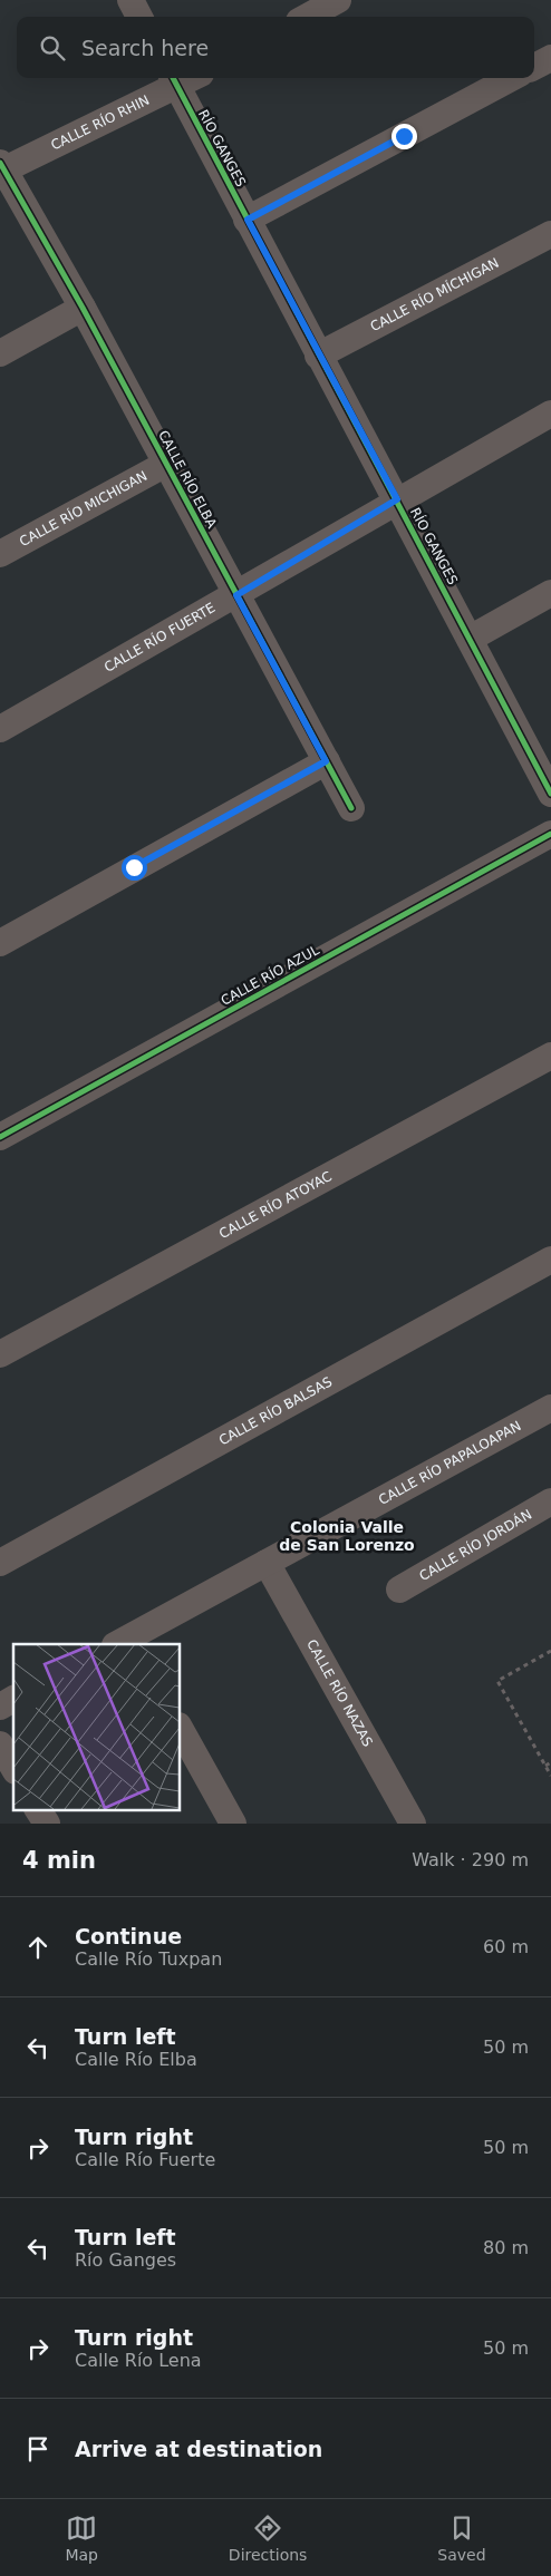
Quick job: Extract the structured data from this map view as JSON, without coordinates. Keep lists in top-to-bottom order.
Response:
{
  "streets": {
    "street": [
      "CALLE RÍO RHIN",
      "RÍO GANGES",
      "CALLE RÍO MÍCHIGAN",
      "CALLE RÍO ELBA",
      "CALLE RÍO MICHIGAN",
      "CALLE RÍO FUERTE",
      "CALLE RÍO AZUL",
      "CALLE RÍO ATOYAC",
      "CALLE RÍO BALSAS",
      "CALLE RÍO PAPALOAPAN",
      "CALLE RÍO JORDÁN",
      "CALLE RÍO NAZAS"
    ]
  },
  "crossings": [
    ["CALLE RÍO RHIN", "RÍO GANGES"],
    ["CALLE RÍO RHIN", "CALLE RÍO ELBA"],
    ["RÍO GANGES", "CALLE RÍO MÍCHIGAN"],
    ["RÍO GANGES", "CALLE RÍO FUERTE"],
    ["CALLE RÍO ELBA", "CALLE RÍO MICHIGAN"],
    ["CALLE RÍO ELBA", "CALLE RÍO FUERTE"],
    ["CALLE RÍO PAPALOAPAN", "CALLE RÍO NAZAS"]
  ],
  "districts": ["Colonia Valle de San Lorenzo"],
  "page": {
    "search": "Search here",
    "heading": ["4 min", "Walk · 290 m"],
    "list": [
      ["Continue", "Calle Río Tuxpan", "60 m"],
      ["Turn left", "Calle Río Elba", "50 m"],
      ["Turn right", "Calle Río Fuerte", "50 m"],
      ["Turn left", "Río Ganges", "80 m"],
      ["Turn right", "Calle Río Lena", "50 m"],
      "Arrive at destination"
    ],
    "nav": ["Map", "Directions", "Saved"]
  }
}
